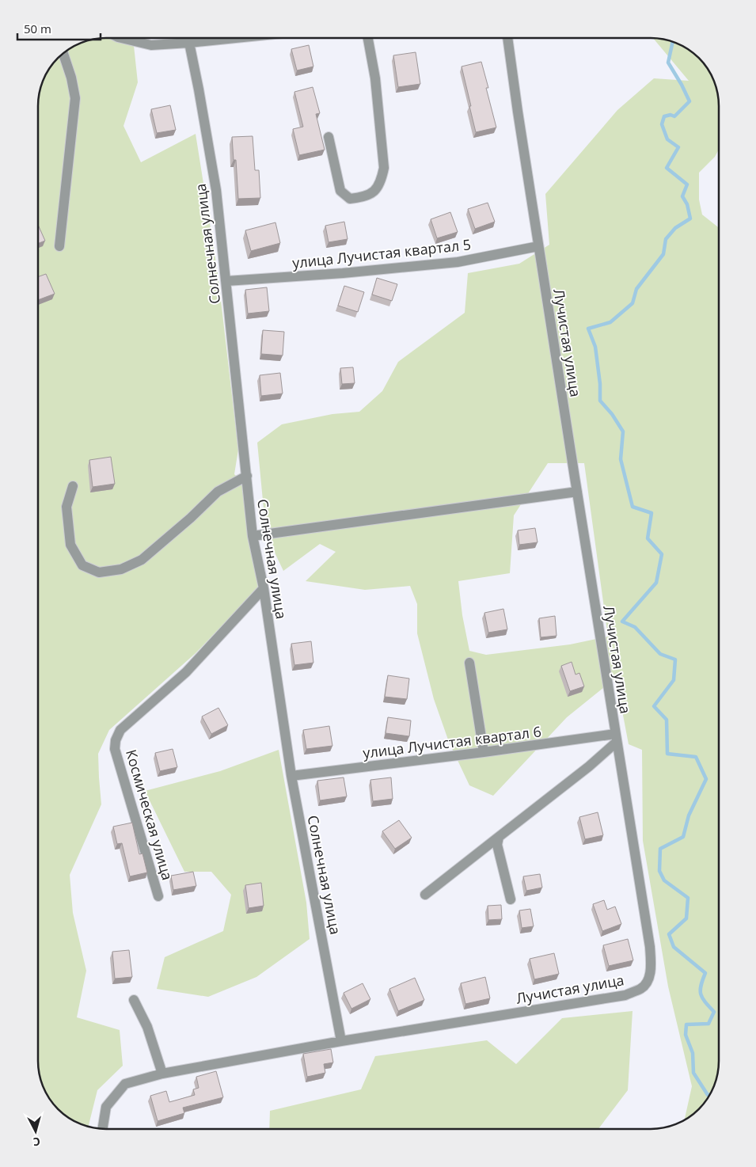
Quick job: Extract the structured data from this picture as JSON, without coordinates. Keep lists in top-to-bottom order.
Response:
{
  "streets": {
    "street": [
      "Солнечная улица",
      "улица Лучистая квартал 5",
      "Лучистая улица",
      "улица Лучистая квартал 6",
      "Космическая улица"
    ]
  },
  "crossings": [
    ["Солнечная улица", "улица Лучистая квартал 5"],
    ["Солнечная улица", "Лучистая улица"],
    ["Солнечная улица", "улица Лучистая квартал 6"],
    ["Солнечная улица", "Космическая улица"],
    ["улица Лучистая квартал 5", "Лучистая улица"],
    ["Лучистая улица", "улица Лучистая квартал 6"]
  ],
  "scale_bar": "50 m",
  "north": "bottom"
}
